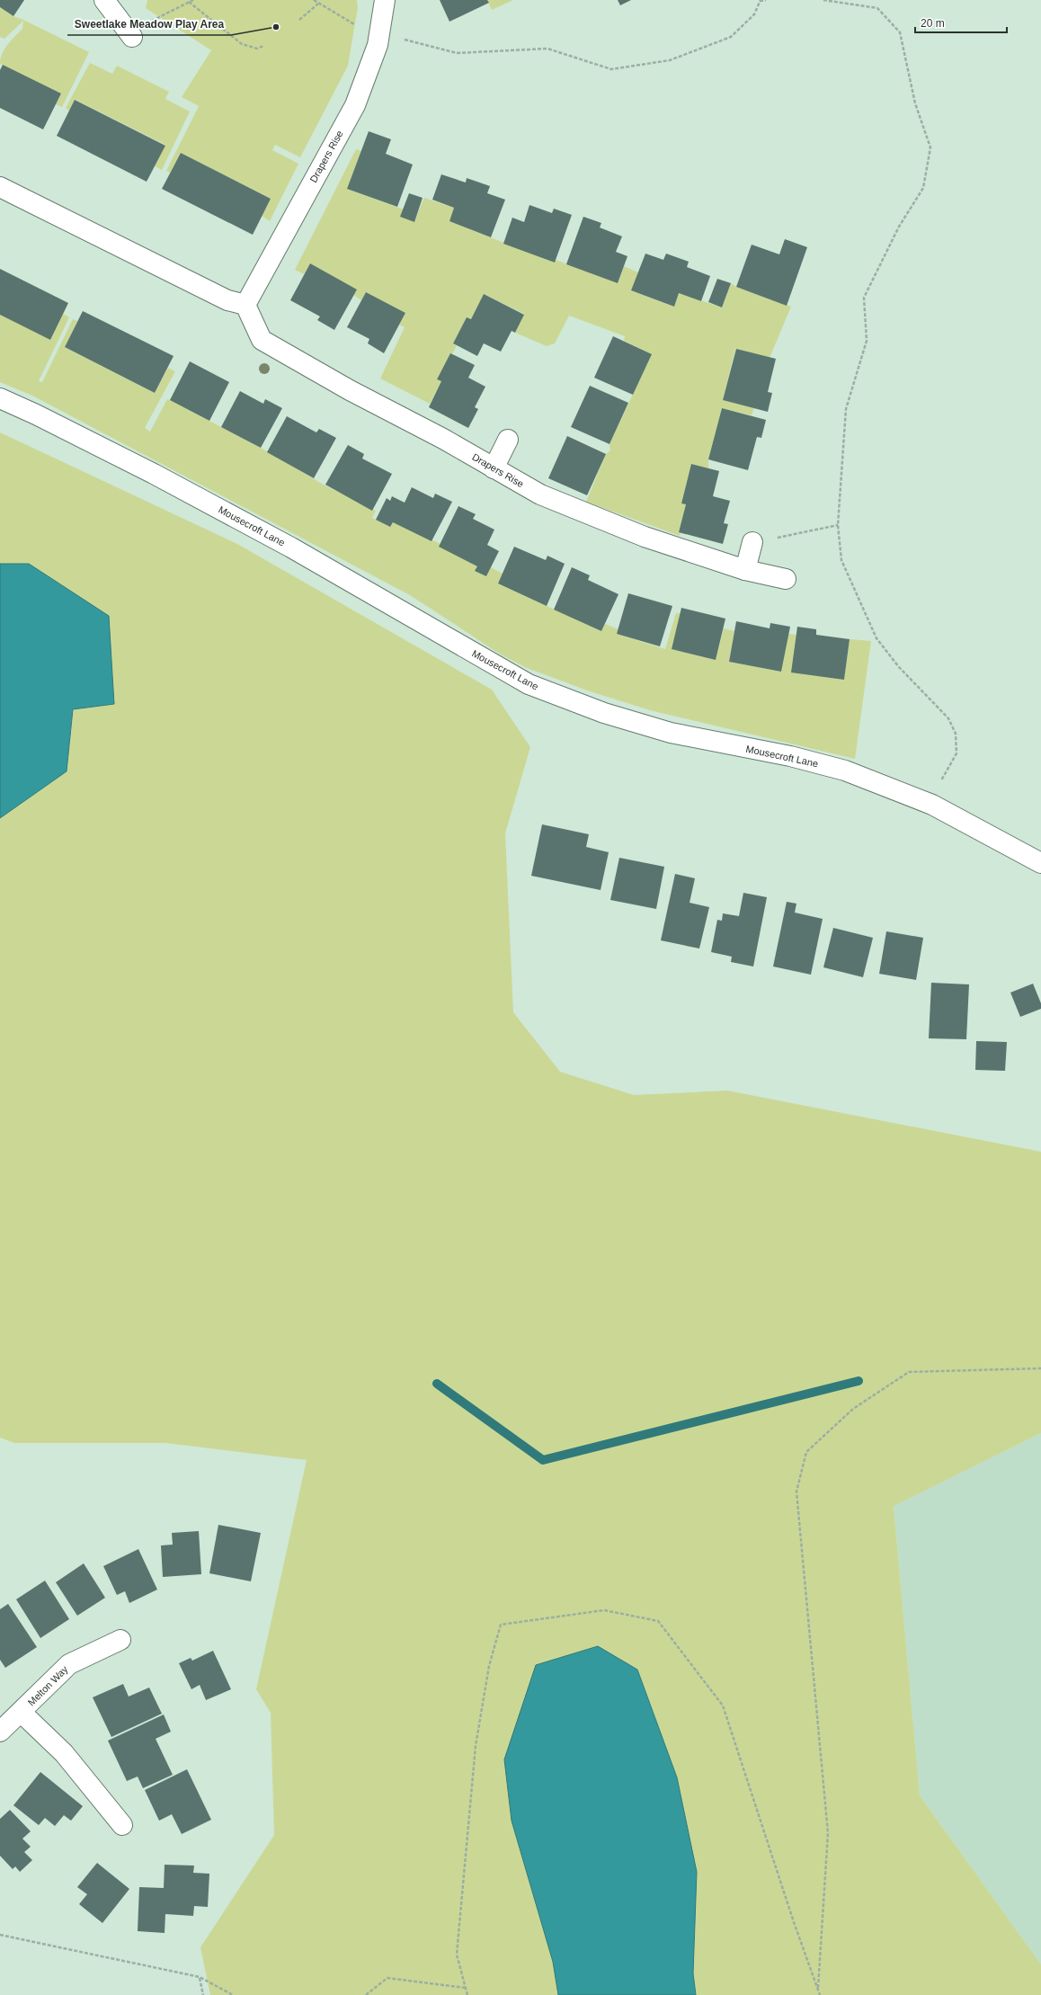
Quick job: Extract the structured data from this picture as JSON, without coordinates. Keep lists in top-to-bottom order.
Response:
{
  "streets": {
    "street": ["Drapers Rise", "Mousecroft Lane", "Melton Way"]
  },
  "places": ["Sweetlake Meadow Play Area"],
  "scale_bar": "20 m"
}
